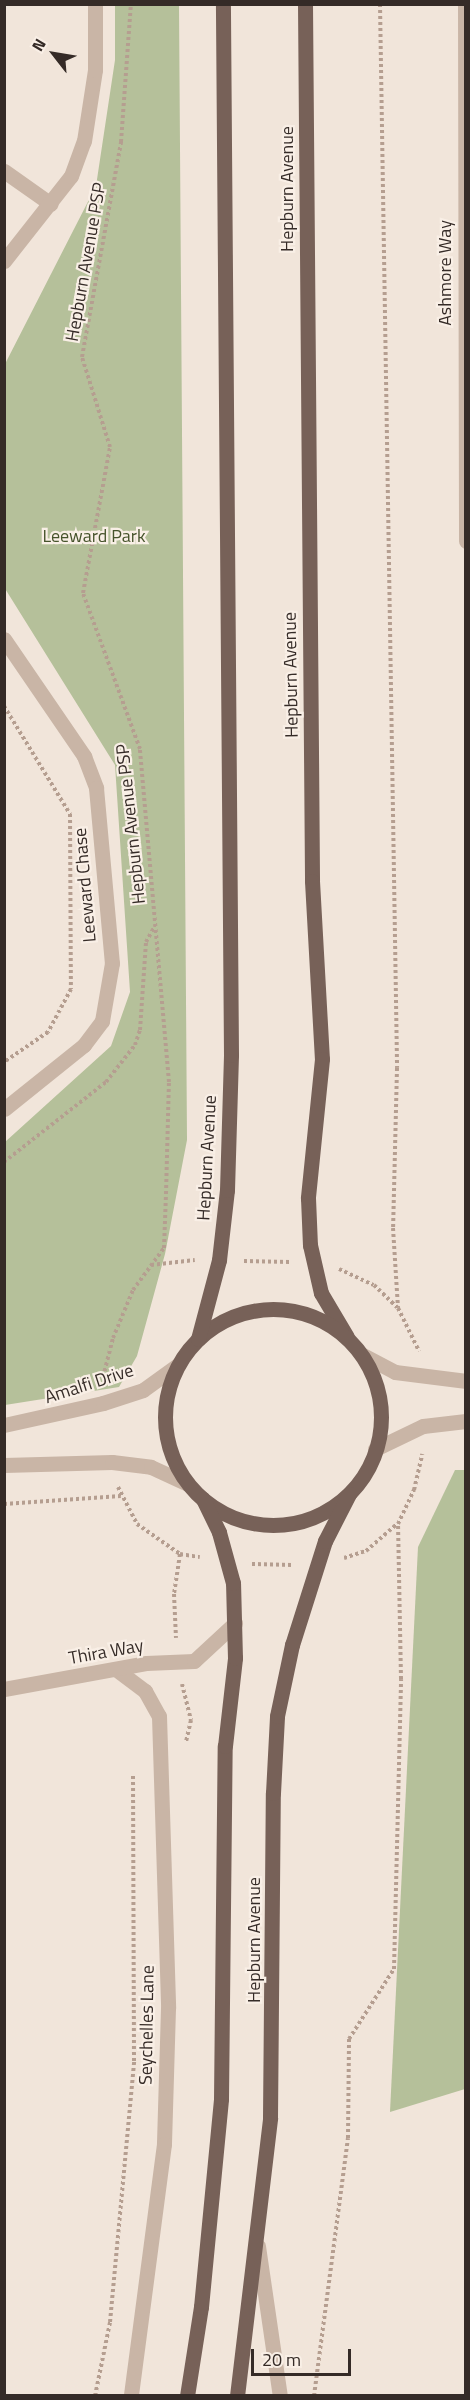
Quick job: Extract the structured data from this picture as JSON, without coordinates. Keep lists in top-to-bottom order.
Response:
{
  "streets": {
    "main road": ["Hepburn Avenue"],
    "street": [
      "Ashmore Way",
      "Leeward Chase",
      "Amalfi Drive",
      "Thira Way",
      "Seychelles Lane"
    ],
    "path": ["Hepburn Avenue PSP"]
  },
  "crossings": [
    ["Hepburn Avenue", "Thira Way"],
    ["Hepburn Avenue PSP", "Amalfi Drive"],
    ["Thira Way", "Seychelles Lane"]
  ],
  "parks": ["Leeward Park"],
  "scale_bar": "20 m",
  "north": "top left"
}
